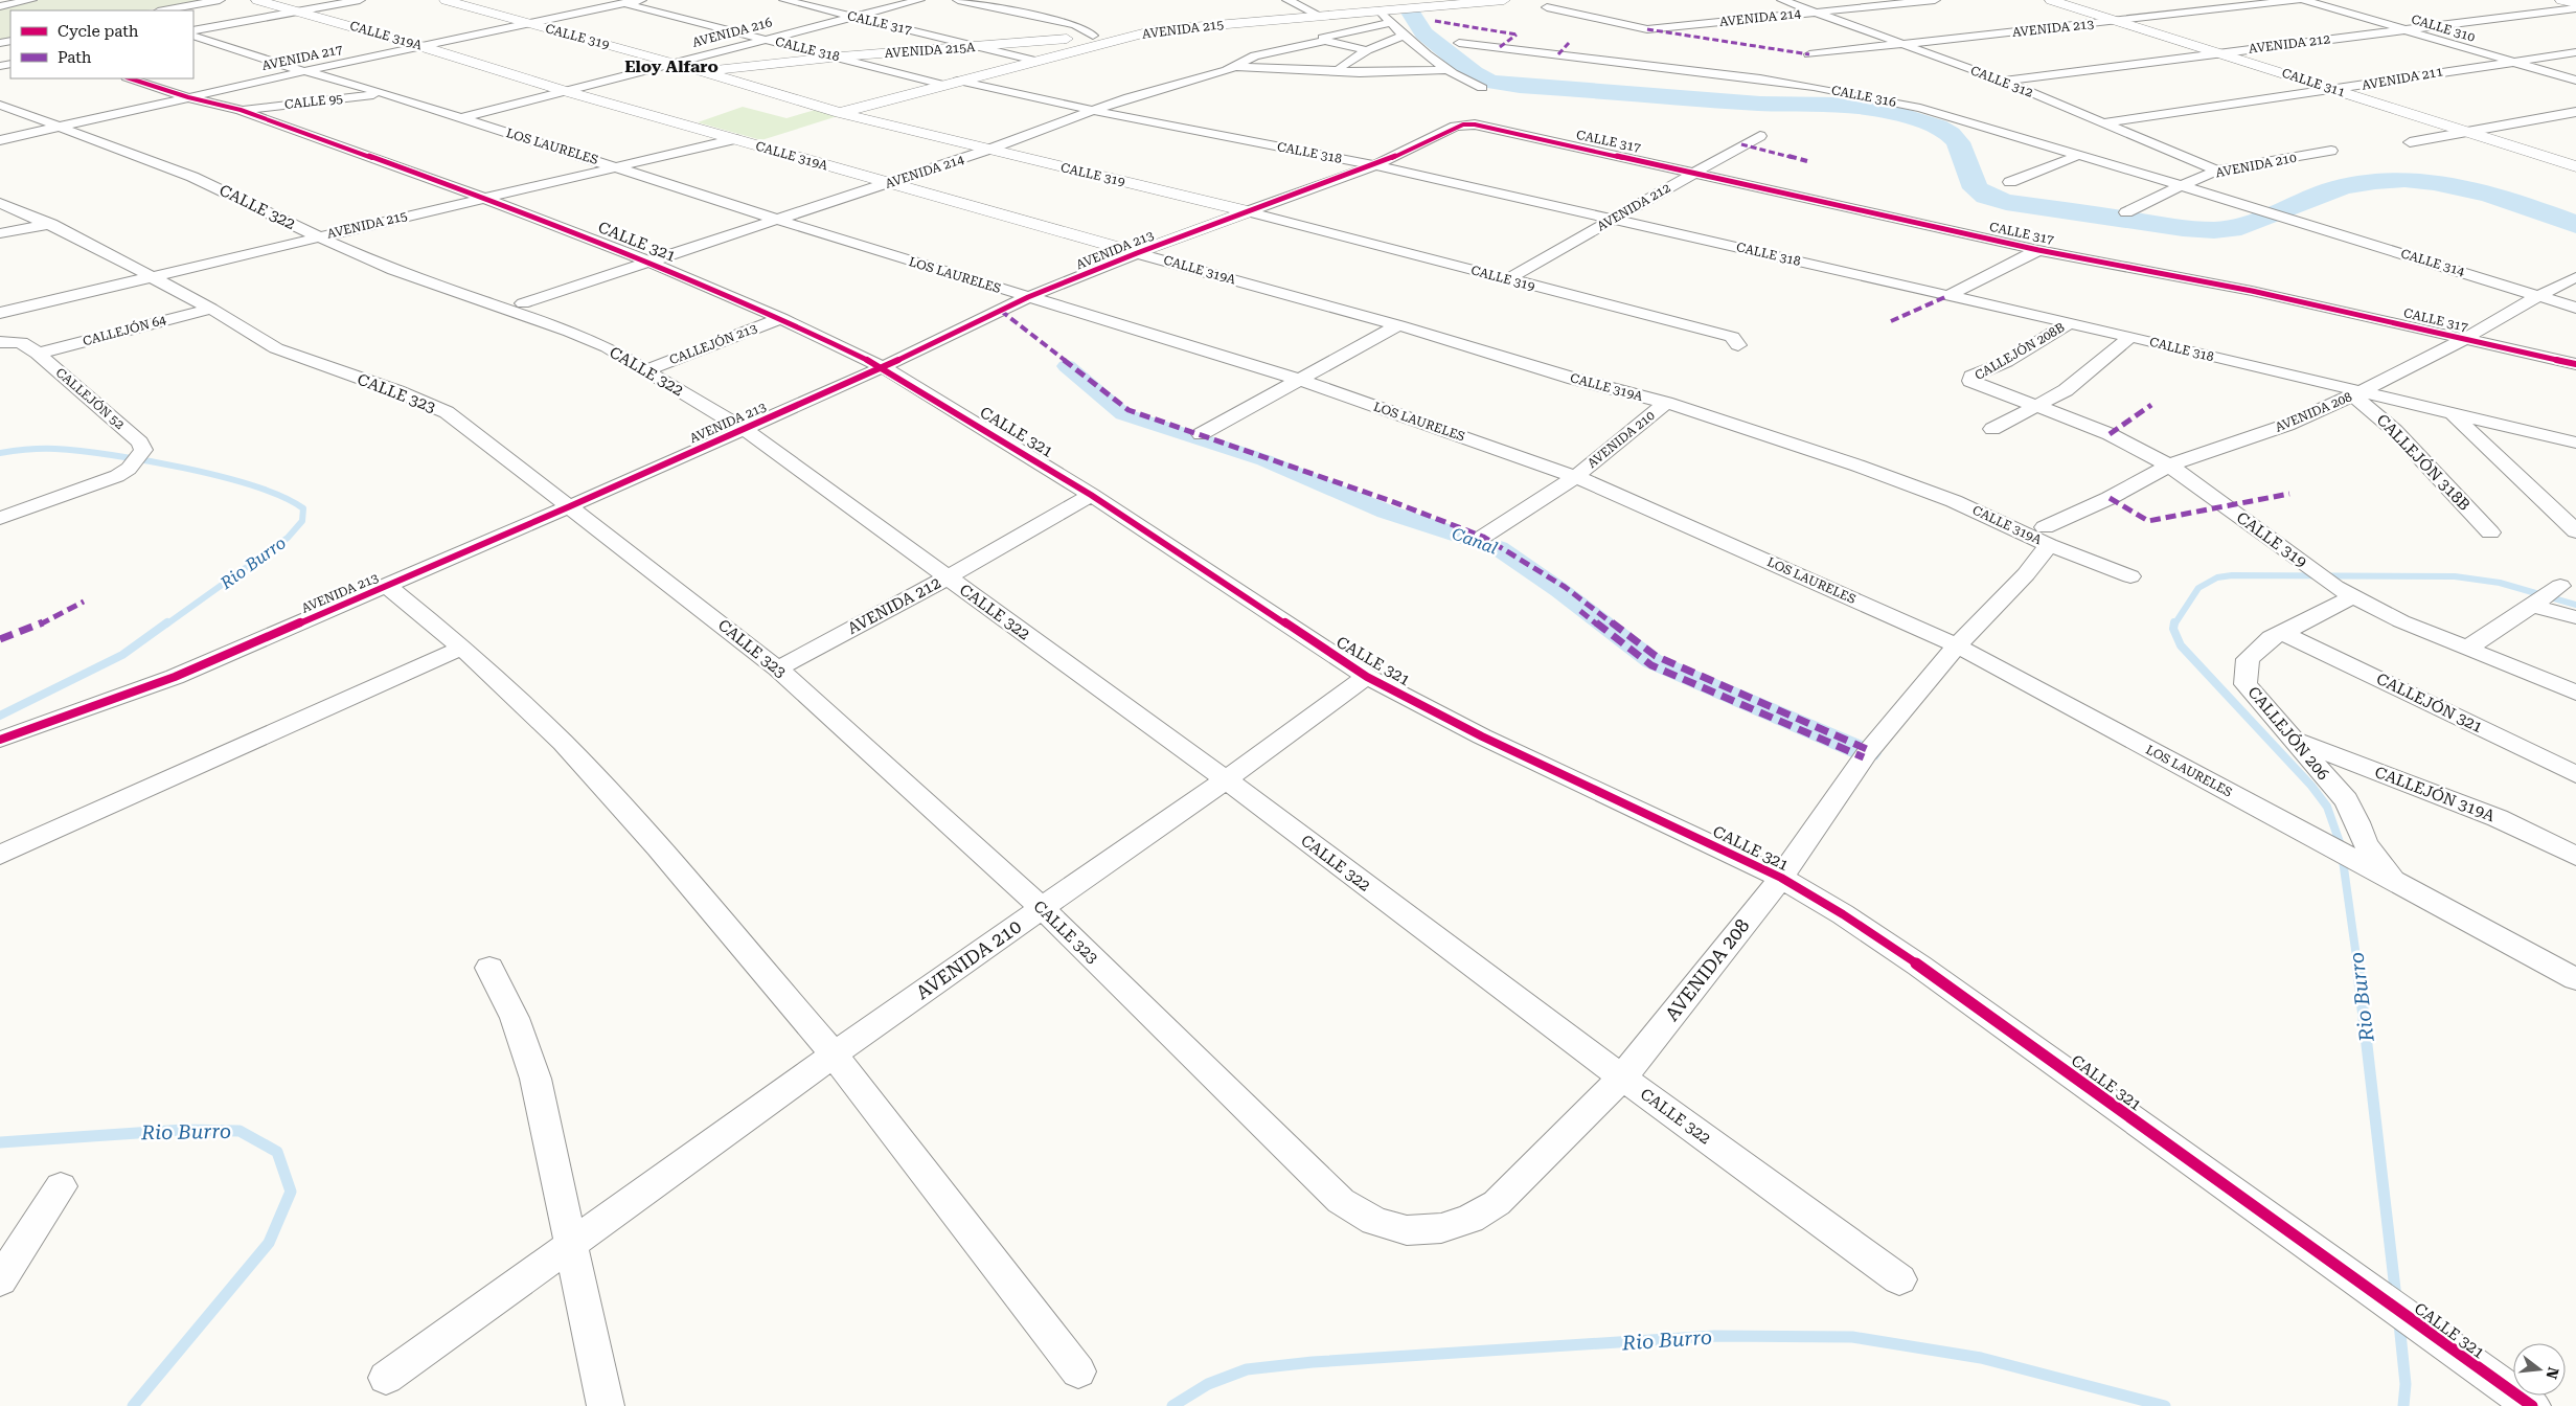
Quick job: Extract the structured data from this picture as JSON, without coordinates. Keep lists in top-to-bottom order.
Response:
{
  "streets": {
    "street": [
      "AVENIDA 214",
      "CALLE 317",
      "AVENIDA 213",
      "CALLE 310",
      "AVENIDA 215",
      "AVENIDA 216",
      "CALLE 319A",
      "CALLE 319",
      "AVENIDA 212",
      "CALLE 318",
      "AVENIDA 215A",
      "AVENIDA 217",
      "AVENIDA 211",
      "CALLE 312",
      "CALLE 311",
      "CALLE 316",
      "CALLE 95",
      "LOS LAURELES",
      "AVENIDA 210",
      "CALLE 322",
      "CALLE 321",
      "CALLE 314",
      "CALLEJÓN 64",
      "CALLEJÓN 213",
      "CALLEJÓN 208B",
      "CALLE 323",
      "CALLEJÓN 52",
      "AVENIDA 208",
      "CALLEJÓN 318B",
      "CALLEJÓN 321",
      "CALLEJÓN 206",
      "CALLEJÓN 319A"
    ]
  },
  "crossings": [
    ["AVENIDA 214", "CALLE 319A"],
    ["AVENIDA 214", "CALLE 319"],
    ["AVENIDA 214", "CALLE 318"],
    ["AVENIDA 214", "CALLE 312"],
    ["AVENIDA 214", "LOS LAURELES"],
    ["AVENIDA 214", "CALLE 321"],
    ["CALLE 317", "AVENIDA 213"],
    ["CALLE 317", "AVENIDA 215"],
    ["CALLE 317", "AVENIDA 216"],
    ["CALLE 317", "AVENIDA 212"],
    ["CALLE 317", "AVENIDA 215A"],
    ["CALLE 317", "AVENIDA 208"],
    ["AVENIDA 213", "CALLE 319A"],
    ["AVENIDA 213", "CALLE 319"],
    ["AVENIDA 213", "CALLE 318"],
    ["AVENIDA 213", "CALLE 312"],
    ["AVENIDA 213", "CALLE 311"],
    ["AVENIDA 213", "LOS LAURELES"],
    ["AVENIDA 213", "CALLE 322"],
    ["AVENIDA 213", "CALLE 321"],
    ["AVENIDA 213", "CALLE 323"],
    ["CALLE 310", "AVENIDA 212"],
    ["CALLE 310", "AVENIDA 211"],
    ["AVENIDA 215", "CALLE 319A"],
    ["AVENIDA 215", "CALLE 319"],
    ["AVENIDA 215", "CALLE 318"],
    ["AVENIDA 215", "AVENIDA 215A"],
    ["AVENIDA 215", "LOS LAURELES"],
    ["AVENIDA 215", "CALLE 322"],
    ["AVENIDA 215", "CALLE 321"],
    ["AVENIDA 215", "CALLE 323"],
    ["AVENIDA 216", "CALLE 319A"],
    ["AVENIDA 216", "CALLE 319"],
    ["AVENIDA 216", "CALLE 318"],
    ["AVENIDA 216", "LOS LAURELES"],
    ["CALLE 319A", "AVENIDA 217"],
    ["CALLE 319A", "AVENIDA 210"],
    ["CALLE 319A", "AVENIDA 208"],
    ["CALLE 319", "AVENIDA 212"],
    ["CALLE 319", "AVENIDA 215A"],
    ["CALLE 319", "AVENIDA 217"],
    ["CALLE 319", "CALLEJÓN 208B"],
    ["CALLE 319", "AVENIDA 208"],
    ["CALLE 319", "CALLEJÓN 206"],
    ["AVENIDA 212", "CALLE 318"],
    ["AVENIDA 212", "CALLE 312"],
    ["AVENIDA 212", "CALLE 311"],
    ["AVENIDA 212", "CALLE 322"],
    ["AVENIDA 212", "CALLE 321"],
    ["AVENIDA 212", "CALLE 323"],
    ["CALLE 318", "AVENIDA 215A"],
    ["CALLE 318", "AVENIDA 217"],
    ["CALLE 318", "CALLEJÓN 208B"],
    ["CALLE 318", "AVENIDA 208"],
    ["CALLE 318", "CALLEJÓN 318B"],
    ["AVENIDA 217", "LOS LAURELES"],
    ["AVENIDA 217", "CALLE 322"],
    ["AVENIDA 217", "CALLE 321"],
    ["AVENIDA 211", "CALLE 312"],
    ["AVENIDA 211", "CALLE 311"],
    ["CALLE 312", "AVENIDA 210"],
    ["CALLE 316", "AVENIDA 210"],
    ["CALLE 316", "CALLE 314"],
    ["CALLE 95", "LOS LAURELES"],
    ["CALLE 95", "CALLE 321"],
    ["LOS LAURELES", "AVENIDA 210"],
    ["LOS LAURELES", "AVENIDA 208"],
    ["LOS LAURELES", "CALLEJÓN 206"],
    ["AVENIDA 210", "CALLE 322"],
    ["AVENIDA 210", "CALLE 321"],
    ["AVENIDA 210", "CALLE 323"],
    ["CALLE 322", "CALLEJÓN 213"],
    ["CALLE 322", "AVENIDA 208"],
    ["CALLE 321", "CALLEJÓN 213"],
    ["CALLE 321", "AVENIDA 208"],
    ["CALLE 314", "AVENIDA 208"],
    ["CALLEJÓN 64", "CALLE 323"],
    ["CALLEJÓN 64", "CALLEJÓN 52"],
    ["CALLE 323", "AVENIDA 208"],
    ["AVENIDA 208", "CALLEJÓN 318B"],
    ["CALLEJÓN 321", "CALLEJÓN 206"],
    ["CALLEJÓN 206", "CALLEJÓN 319A"]
  ],
  "districts": ["Eloy Alfaro"],
  "water": ["Canal", "Rio Burro"],
  "legend": ["Cycle path", "Path"],
  "north": "right"
}
